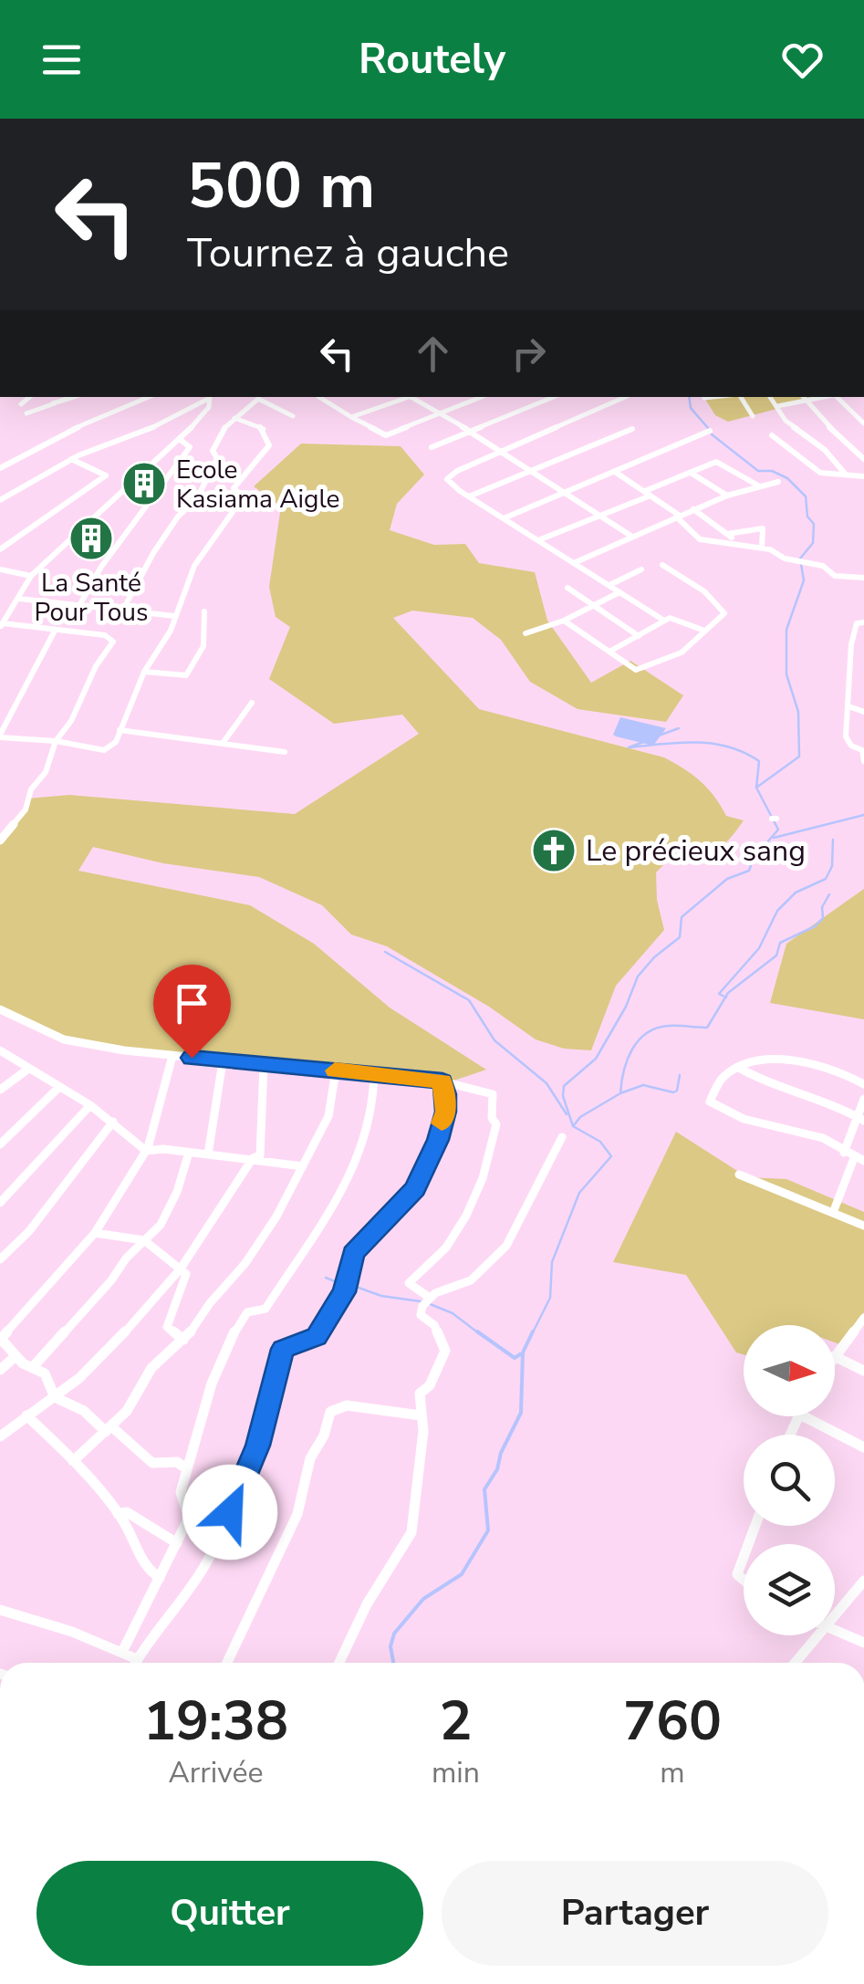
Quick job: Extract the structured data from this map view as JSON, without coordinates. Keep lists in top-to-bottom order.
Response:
{
  "places": {
    "building": ["Ecole Kasiama Aigle", "La Santé Pour Tous"],
    "church": ["Le précieux sang"]
  },
  "north": "right",
  "page": {
    "header": "Routely",
    "turn": ["500 m", "Tournez à gauche"],
    "eta": [
      "19:38",
      "Arrivée",
      "2",
      "min",
      "760",
      "m"
    ],
    "buttons": ["Quitter", "Partager"]
  }
}
